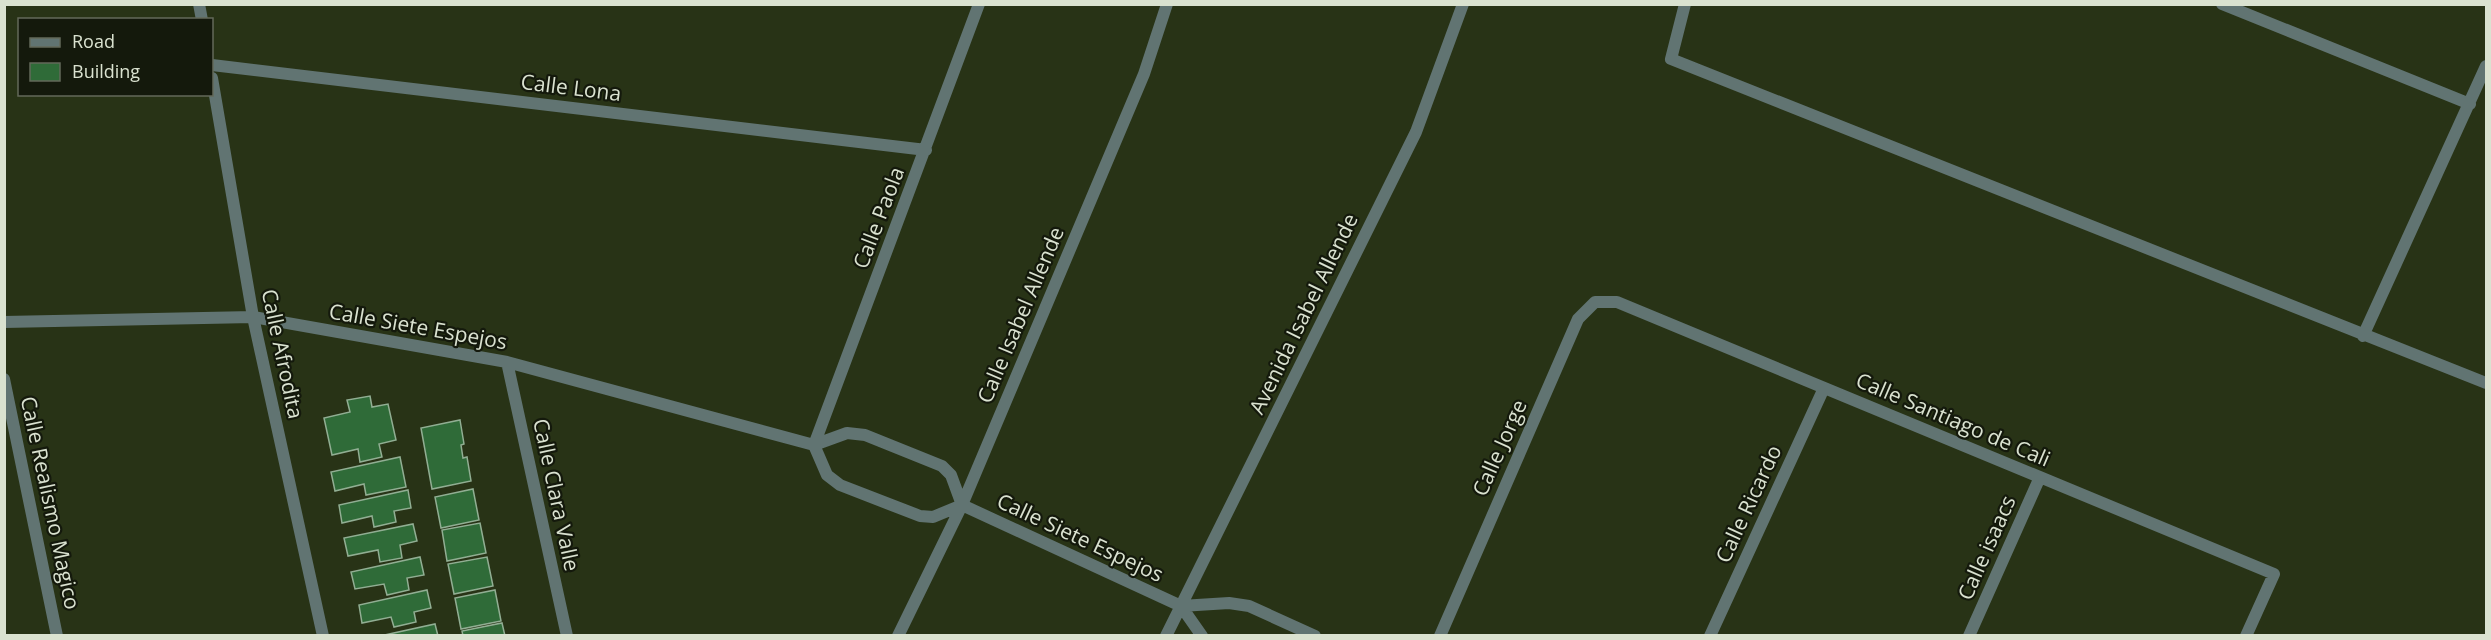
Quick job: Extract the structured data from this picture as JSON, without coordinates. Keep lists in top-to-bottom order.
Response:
{
  "streets": {
    "street": [
      "Calle Lona",
      "Calle Paola",
      "Avenida Isabel Allende",
      "Calle Isabel Allende",
      "Calle Siete Espejos",
      "Calle Afrodita",
      "Calle Santiago de Cali",
      "Calle Jorge",
      "Calle Clara Valle",
      "Calle Realismo Magico",
      "Calle Ricardo",
      "Calle isaacs"
    ]
  },
  "crossings": [
    ["Calle Lona", "Calle Paola"],
    ["Calle Paola", "Calle Siete Espejos"],
    ["Avenida Isabel Allende", "Calle Siete Espejos"],
    ["Calle Isabel Allende", "Calle Siete Espejos"],
    ["Calle Siete Espejos", "Calle Afrodita"],
    ["Calle Siete Espejos", "Calle Clara Valle"],
    ["Calle Santiago de Cali", "Calle Jorge"],
    ["Calle Santiago de Cali", "Calle Ricardo"],
    ["Calle Santiago de Cali", "Calle isaacs"]
  ],
  "legend": ["Road", "Building"]
}
